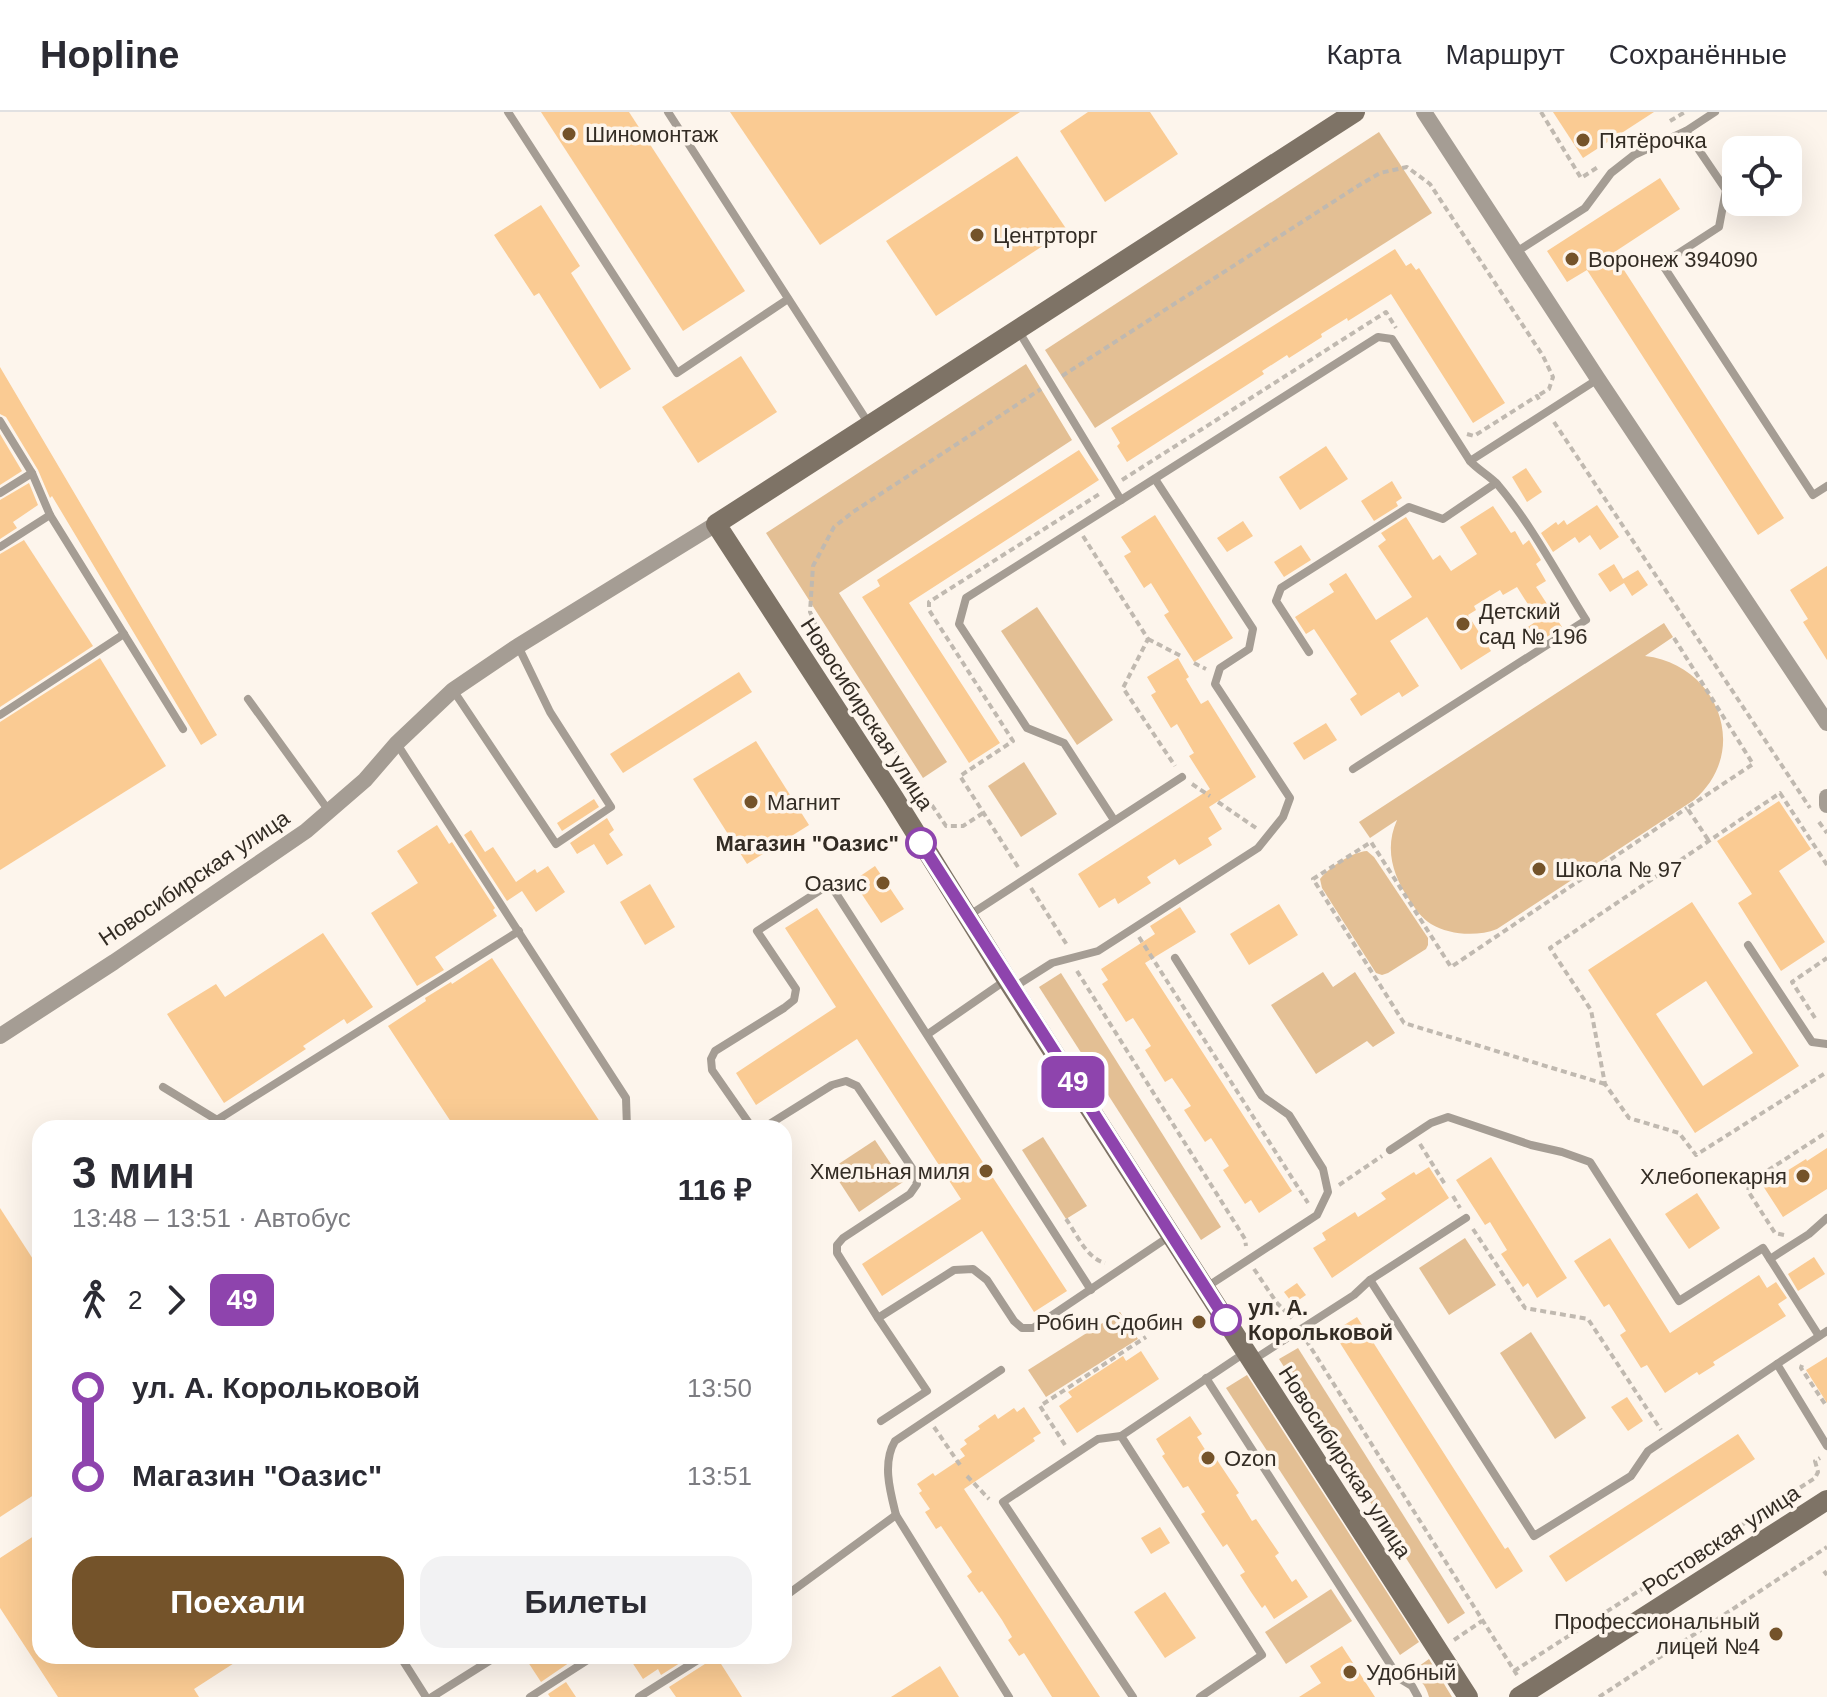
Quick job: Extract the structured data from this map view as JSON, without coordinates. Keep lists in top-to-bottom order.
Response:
{
  "streets": {
    "street": ["Новосибирская улица", "Ростовская улица"]
  },
  "places": [
    "Шиномонтаж",
    "Пятёрочка",
    "Центрторг",
    "Воронеж 394090",
    "Детский сад № 196",
    "Магнит",
    "Магазин \"Оазис\"",
    "Школа № 97",
    "Оазис",
    "Хмельная миля",
    "Хлебопекарня",
    "ул. А. Корольковой",
    "Робин Сдобин",
    "Ozon",
    "Профессиональный лицей №4",
    "Удобный"
  ],
  "lines": ["bus line 49"],
  "page": {
    "header": "Hopline",
    "nav": ["Карта", "Маршрут", "Сохранённые"],
    "on_map": "49",
    "heading": ["3 мин", "13:48 – 13:51 · Автобус", "116 ₽"],
    "legs": ["2", "49"],
    "list": [
      {
        "name": "ул. А. Корольковой",
        "value": "13:50"
      },
      {
        "name": "Магазин \"Оазис\"",
        "value": "13:51"
      }
    ],
    "buttons": ["Поехали", "Билеты"]
  }
}
